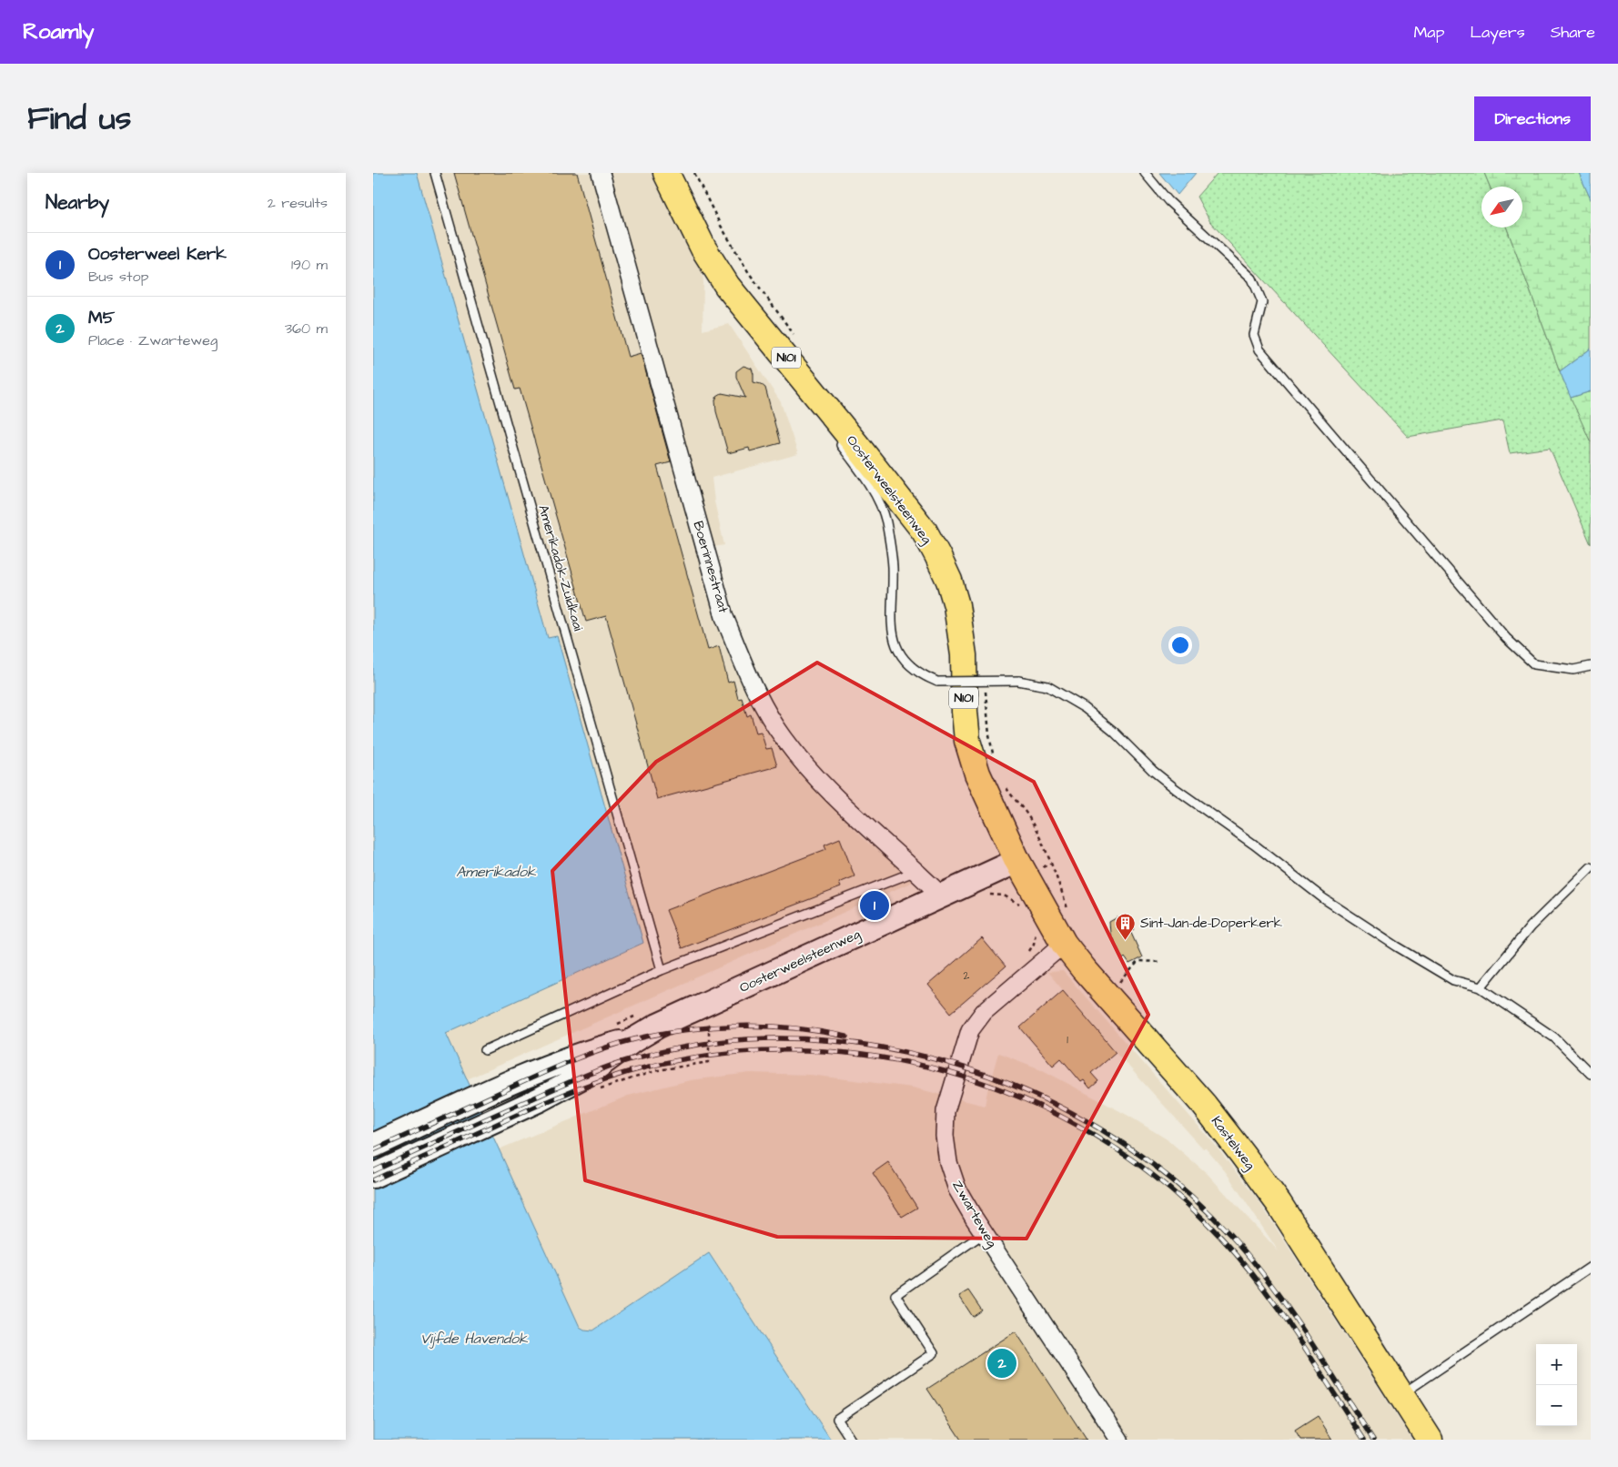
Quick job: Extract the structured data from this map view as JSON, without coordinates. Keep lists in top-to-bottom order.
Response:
{
  "streets": {
    "main road": ["N101", "Oosterweelsteenweg", "Kastelweg"],
    "street": ["Boerinnestraat", "Zwarteweg"],
    "lane": ["Amerikadok-Zuidkaai"]
  },
  "crossings": [
    ["Oosterweelsteenweg", "Boerinnestraat"],
    ["Oosterweelsteenweg", "Kastelweg"],
    ["Kastelweg", "Zwarteweg"]
  ],
  "water": ["Amerikadok", "Vijfde Havendok"],
  "places": {
    "building": ["Sint-Jan-de-Doperkerk"]
  },
  "house_numbers": ["2", "1"],
  "north": "bottom left",
  "page": {
    "header": "Roamly",
    "nav": ["Map", "Layers", "Share"],
    "title": "Find us",
    "buttons": "Directions",
    "heading": ["Nearby", "2 results"],
    "list": [
      {
        "mark": "1",
        "name": "Oosterweel Kerk",
        "note": "Bus stop",
        "value": "190 m"
      },
      {
        "mark": "2",
        "name": "M5",
        "note": "Place · Zwarteweg",
        "value": "360 m"
      }
    ],
    "pins": ["1", "2"],
    "map_buttons": ["+", "−"]
  }
}
